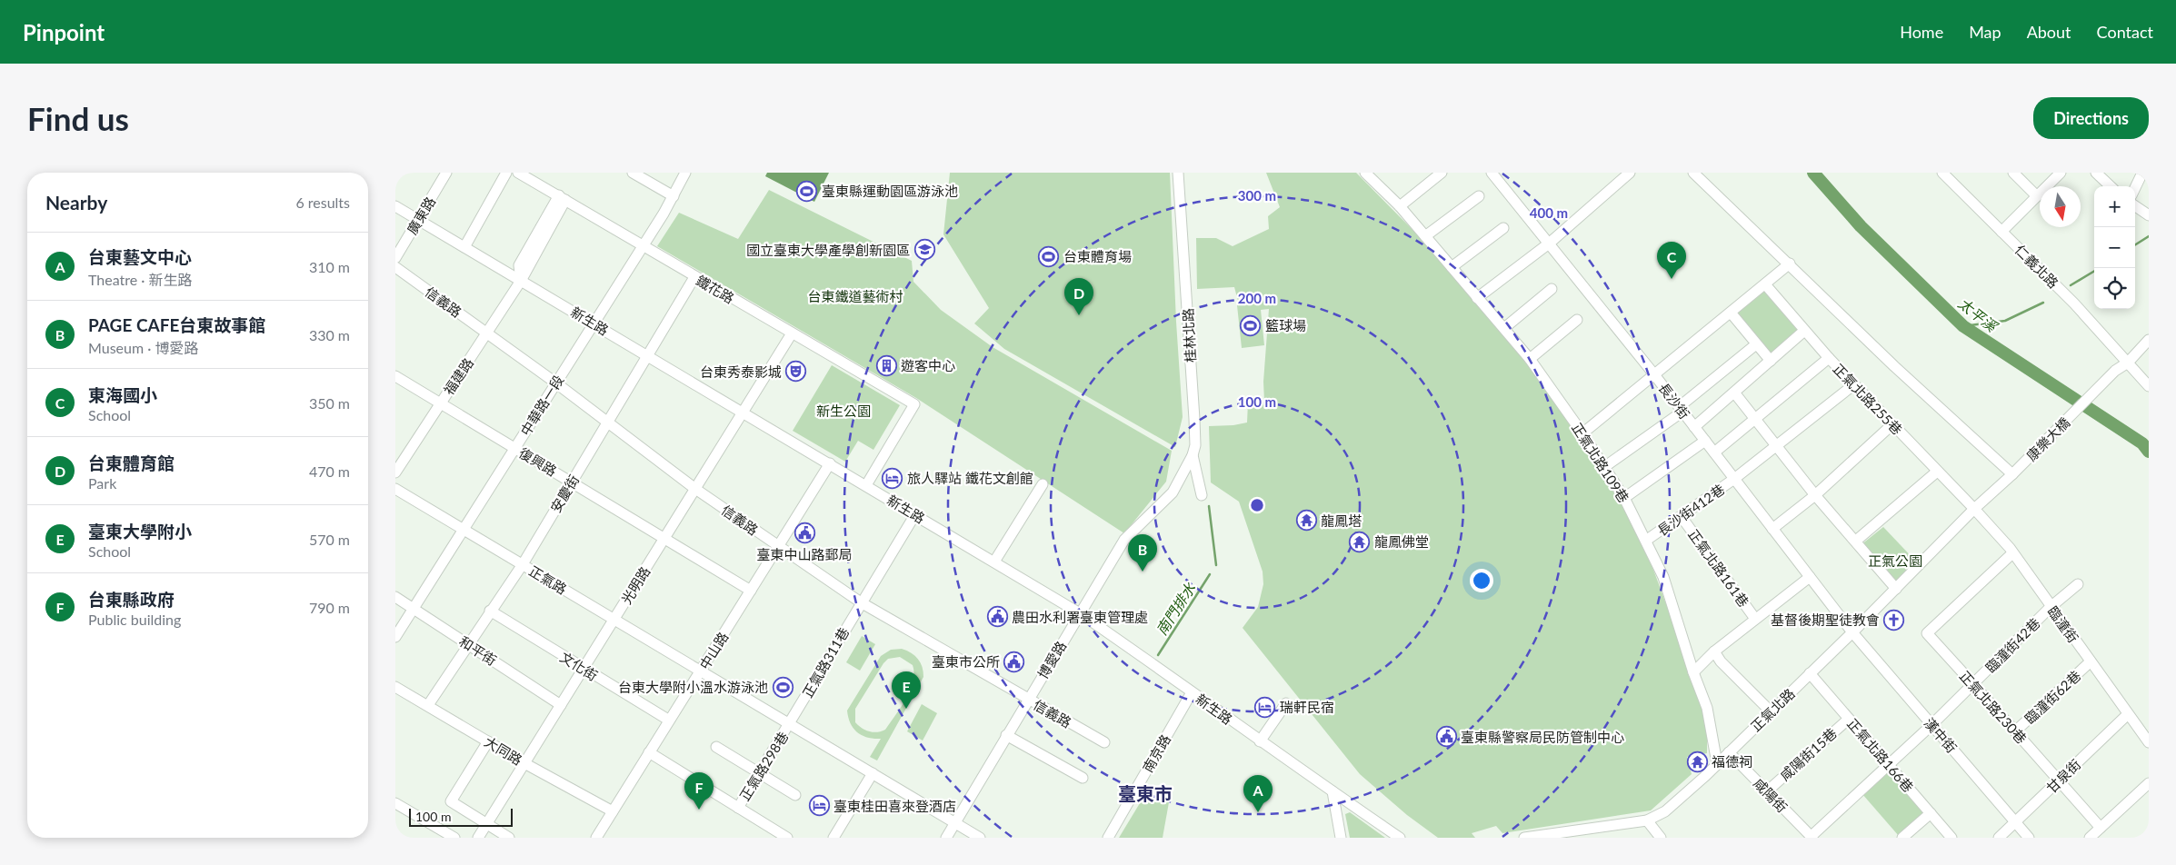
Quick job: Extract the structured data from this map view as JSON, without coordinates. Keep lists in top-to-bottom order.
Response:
{
  "streets": {
    "street": [
      "廣東路",
      "仁義北路",
      "鐵花路",
      "信義路",
      "新生路",
      "桂林北路",
      "福建路",
      "正氣北路255巷",
      "長沙街",
      "中華路一段",
      "康樂大橋",
      "復興路",
      "正氣北路109巷",
      "安慶街",
      "長沙街412巷",
      "正氣北路161巷",
      "正氣路",
      "光明路",
      "臨潼街",
      "臨潼街42巷",
      "和平街",
      "中山路",
      "博愛路",
      "正氣路311巷",
      "文化街",
      "臨潼街62巷",
      "正氣北路230巷",
      "正氣北路",
      "漢中街",
      "大同路",
      "南京路",
      "咸陽街15巷",
      "正氣北路166巷",
      "正氣路298巷",
      "甘泉街",
      "咸陽街"
    ]
  },
  "crossings": [
    ["廣東路", "新生路"],
    ["仁義北路", "康樂大橋"],
    ["鐵花路", "新生路"],
    ["鐵花路", "福建路"],
    ["鐵花路", "中華路一段"],
    ["鐵花路", "安慶街"],
    ["鐵花路", "光明路"],
    ["信義路", "福建路"],
    ["信義路", "中華路一段"],
    ["信義路", "安慶街"],
    ["信義路", "光明路"],
    ["信義路", "中山路"],
    ["信義路", "博愛路"],
    ["信義路", "正氣路311巷"],
    ["新生路", "福建路"],
    ["新生路", "中華路一段"],
    ["新生路", "安慶街"],
    ["新生路", "光明路"],
    ["新生路", "中山路"],
    ["新生路", "博愛路"],
    ["新生路", "正氣路311巷"],
    ["新生路", "南京路"],
    ["桂林北路", "博愛路"],
    ["福建路", "復興路"],
    ["正氣北路255巷", "康樂大橋"],
    ["正氣北路255巷", "長沙街412巷"],
    ["正氣北路255巷", "臨潼街"],
    ["正氣北路255巷", "正氣北路"],
    ["長沙街", "長沙街412巷"],
    ["長沙街", "正氣北路"],
    ["長沙街", "漢中街"],
    ["中華路一段", "復興路"],
    ["中華路一段", "正氣路"],
    ["中華路一段", "和平街"],
    ["康樂大橋", "臨潼街"],
    ["康樂大橋", "正氣北路"],
    ["復興路", "安慶街"],
    ["復興路", "光明路"],
    ["復興路", "中山路"],
    ["正氣北路109巷", "長沙街412巷"],
    ["正氣北路109巷", "正氣北路"],
    ["安慶街", "正氣路"],
    ["安慶街", "和平街"],
    ["安慶街", "文化街"],
    ["安慶街", "大同路"],
    ["長沙街412巷", "正氣北路161巷"],
    ["正氣路", "光明路"],
    ["正氣路", "中山路"],
    ["正氣路", "博愛路"],
    ["正氣路", "正氣路311巷"],
    ["正氣路", "正氣路298巷"],
    ["光明路", "和平街"],
    ["光明路", "文化街"],
    ["光明路", "大同路"],
    ["臨潼街", "臨潼街42巷"],
    ["臨潼街", "臨潼街62巷"],
    ["臨潼街", "正氣北路230巷"],
    ["臨潼街", "正氣北路"],
    ["臨潼街", "甘泉街"],
    ["臨潼街42巷", "正氣北路230巷"],
    ["臨潼街42巷", "漢中街"],
    ["臨潼街42巷", "正氣北路166巷"],
    ["臨潼街42巷", "咸陽街"],
    ["中山路", "文化街"],
    ["中山路", "大同路"],
    ["正氣路311巷", "正氣路298巷"],
    ["臨潼街62巷", "正氣北路230巷"],
    ["正氣北路230巷", "甘泉街"],
    ["正氣北路", "漢中街"],
    ["正氣北路", "正氣北路166巷"],
    ["正氣北路", "咸陽街"],
    ["漢中街", "甘泉街"],
    ["咸陽街15巷", "正氣北路166巷"],
    ["咸陽街15巷", "咸陽街"]
  ],
  "districts": ["臺東市"],
  "water": ["太平溪", "南門排水"],
  "parks": ["台東鐵道藝術村", "新生公園", "正氣公園"],
  "places": {
    "sports": [
      "臺東縣運動園區游泳池",
      "台東體育場",
      "籃球場",
      "台東大學附小溫水游泳池"
    ],
    "school or university": ["國立臺東大學產學創新園區"],
    "building": ["遊客中心"],
    "theatre": ["台東秀泰影城"],
    "hotel": ["旅人驛站 鐵花文創館", "瑞軒民宿", "臺東桂田喜來登酒店"],
    "temple": ["龍鳳塔", "龍鳳佛堂", "福德祠"],
    "public building": [
      "臺東中山路郵局",
      "農田水利署臺東管理處",
      "臺東市公所",
      "臺東縣警察局民防管制中心"
    ],
    "church": ["基督後期聖徒教會"]
  },
  "scale_bar": "100 m",
  "north": "bottom",
  "page": {
    "header": "Pinpoint",
    "nav": [
      "Home",
      "Map",
      "About",
      "Contact"
    ],
    "buttons": "Directions",
    "title": "Find us",
    "heading": ["Nearby", "6 results"],
    "map_buttons": ["+", "−"],
    "list": [
      {
        "mark": "A",
        "name": "台東藝文中心",
        "note": "Theatre · 新生路",
        "value": "310 m"
      },
      {
        "mark": "B",
        "name": "PAGE CAFE台東故事館",
        "note": "Museum · 博愛路",
        "value": "330 m"
      },
      {
        "mark": "C",
        "name": "東海國小",
        "note": "School",
        "value": "350 m"
      },
      {
        "mark": "D",
        "name": "台東體育館",
        "note": "Park",
        "value": "470 m"
      },
      {
        "mark": "E",
        "name": "臺東大學附小",
        "note": "School",
        "value": "570 m"
      },
      {
        "mark": "F",
        "name": "台東縣政府",
        "note": "Public building",
        "value": "790 m"
      }
    ],
    "pins": [
      "C",
      "D",
      "B",
      "E",
      "F",
      "A"
    ],
    "scale": "100 m"
  },
  "rings": [
    "300 m",
    "400 m",
    "200 m",
    "100 m"
  ]
}
